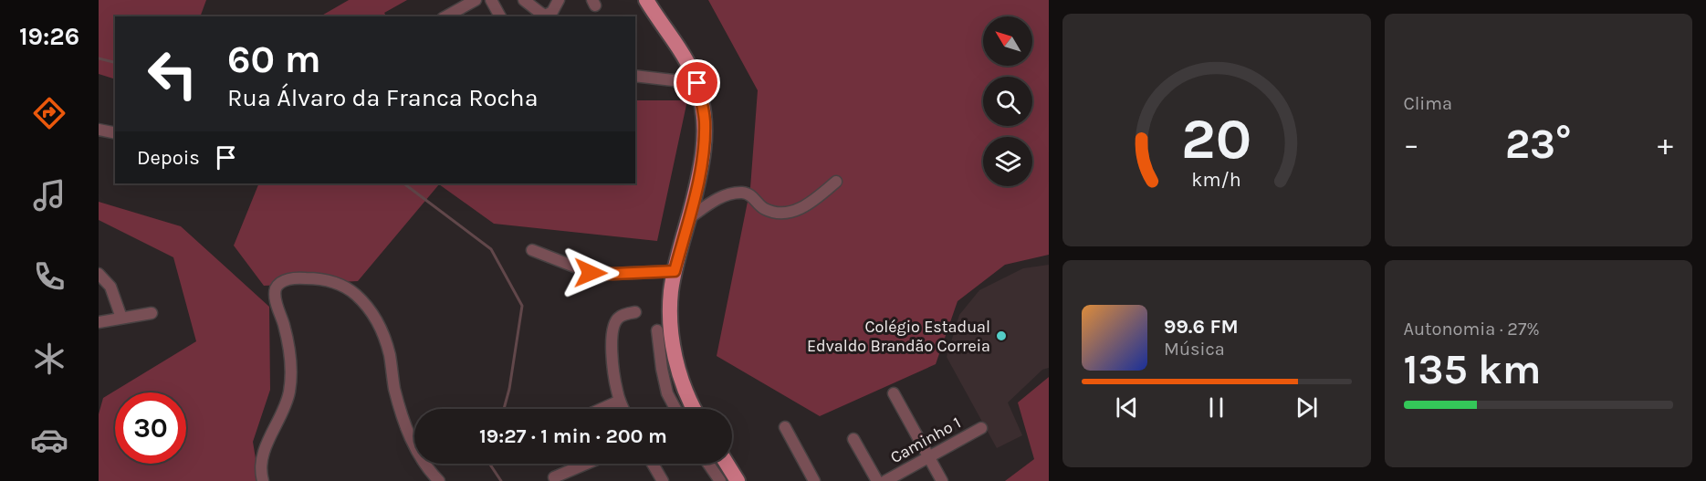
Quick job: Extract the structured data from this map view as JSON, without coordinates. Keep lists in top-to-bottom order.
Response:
{
  "streets": {
    "street": ["Caminho 1"]
  },
  "places": ["Colégio Estadual Edvaldo Brandão Correia"],
  "north": "top left",
  "page": {
    "tabs": "19:26",
    "tile": [
      "Clima",
      ["Autonomia · 27%", "135 km"]
    ],
    "turn": ["60 m", "Rua Álvaro da Franca Rocha"],
    "heat": ["−", "23°", "+"],
    "then": "Depois",
    "song": ["99.6 FM", "Música"],
    "limit": "30",
    "trip": "19:27 · 1 min · 200 m",
    "gauge": ["20", "km/h"]
  }
}
